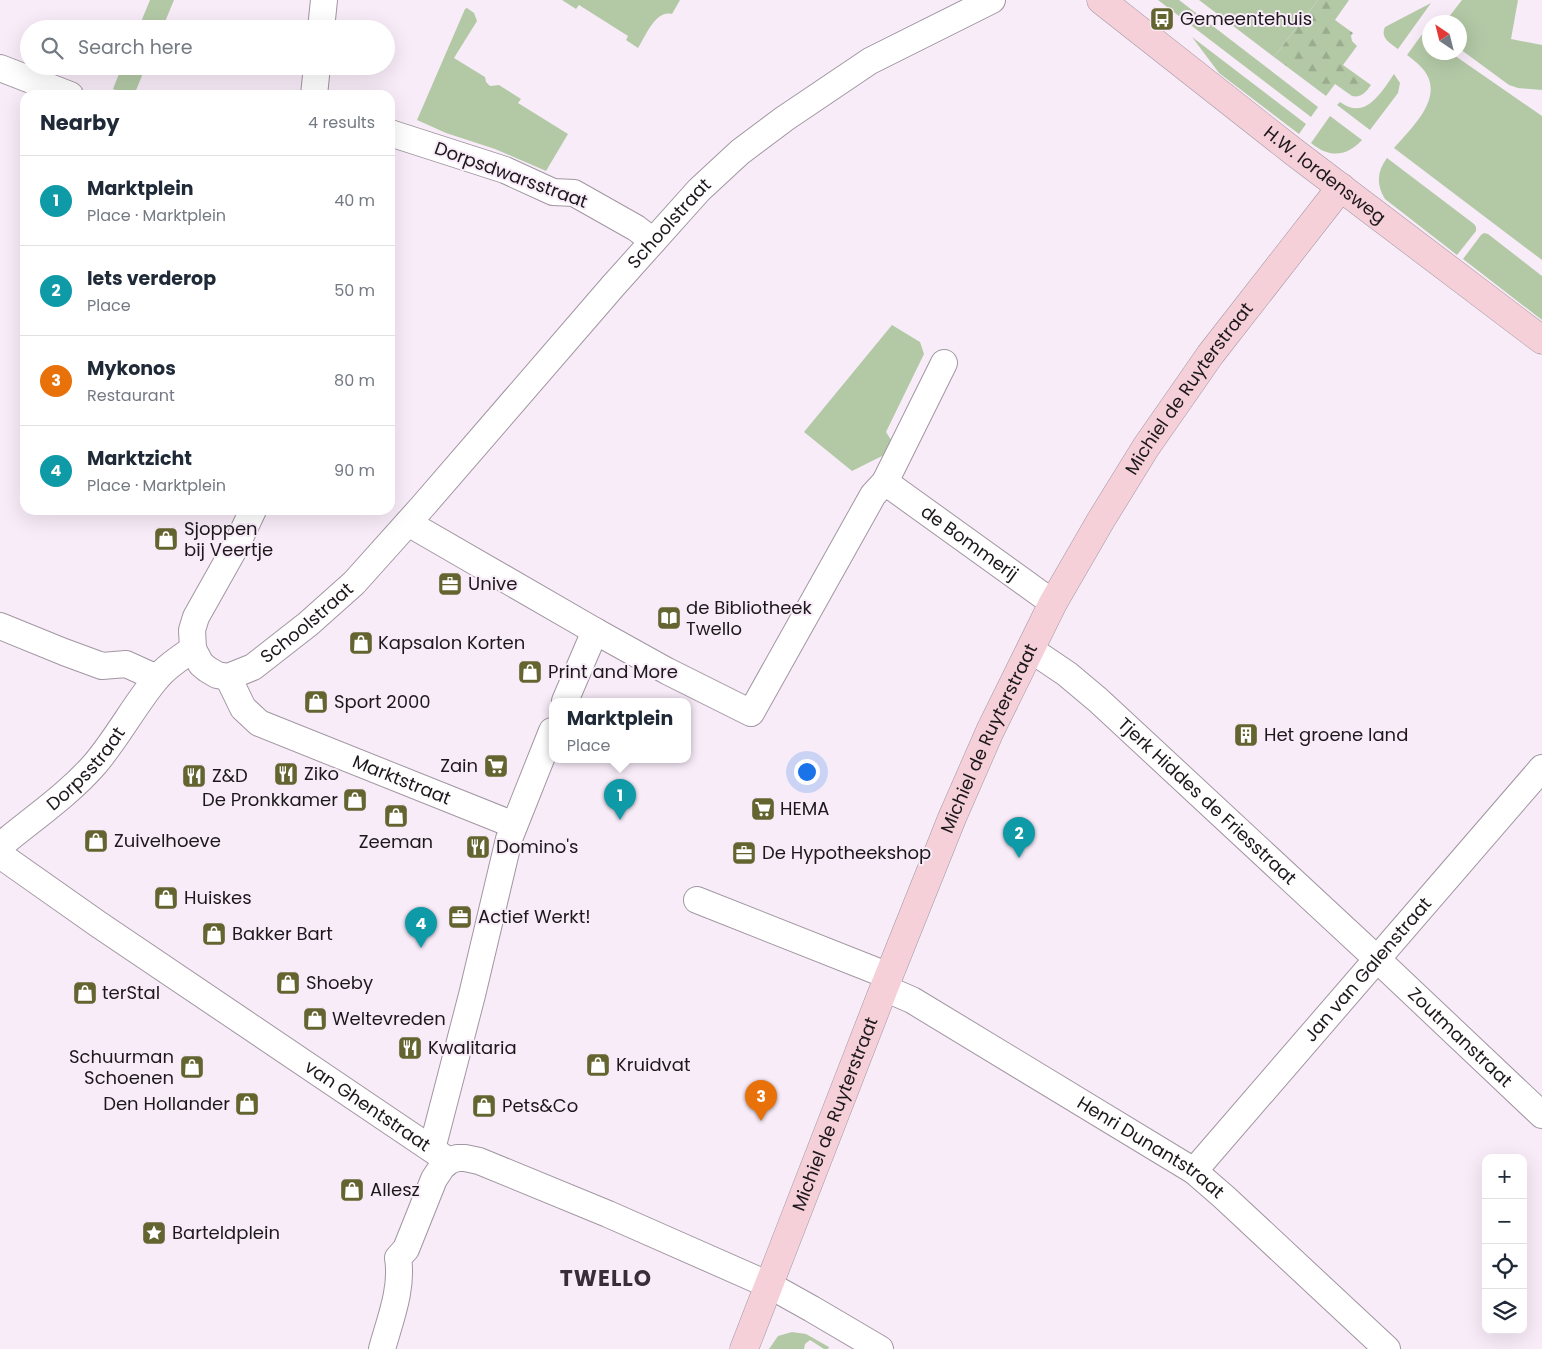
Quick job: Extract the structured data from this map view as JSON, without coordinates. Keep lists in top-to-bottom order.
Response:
{
  "streets": {
    "street": [
      "H.W. Iordensweg",
      "Dorpsdwarsstraat",
      "Schoolstraat",
      "Michiel de Ruyterstraat",
      "de Bommerij",
      "Dorpsstraat",
      "Marktstraat",
      "Tjerk Hiddes de Friesstraat",
      "Jan van Galenstraat",
      "Zoutmanstraat",
      "van Ghentstraat",
      "Henri Dunantstraat"
    ]
  },
  "crossings": [
    ["H.W. Iordensweg", "Michiel de Ruyterstraat"],
    ["Dorpsdwarsstraat", "Schoolstraat"],
    ["Schoolstraat", "Marktstraat"],
    ["Michiel de Ruyterstraat", "de Bommerij"],
    ["Michiel de Ruyterstraat", "Tjerk Hiddes de Friesstraat"],
    ["Michiel de Ruyterstraat", "van Ghentstraat"],
    ["Michiel de Ruyterstraat", "Henri Dunantstraat"],
    ["Tjerk Hiddes de Friesstraat", "Jan van Galenstraat"],
    ["Tjerk Hiddes de Friesstraat", "Zoutmanstraat"],
    ["Jan van Galenstraat", "Zoutmanstraat"],
    ["Jan van Galenstraat", "Henri Dunantstraat"]
  ],
  "districts": ["TWELLO"],
  "places": {
    "bus stop": ["Gemeentehuis"],
    "shop": [
      "Sjoppen bij Veertje",
      "Kapsalon Korten",
      "Print and More",
      "Sport 2000",
      "De Pronkkamer",
      "Zeeman",
      "Zuivelhoeve",
      "Huiskes",
      "Bakker Bart",
      "Shoeby",
      "terStal",
      "Weltevreden",
      "Kruidvat",
      "Schuurman Schoenen",
      "Den Hollander",
      "Pets&Co",
      "Allesz"
    ],
    "office": ["Unive", "De Hypotheekshop", "Actief Werkt!"],
    "library": ["de Bibliotheek Twello"],
    "building": ["Het groene land"],
    "supermarket": ["Zain", "HEMA"],
    "restaurant": [
      "Ziko",
      "Z&D",
      "Domino's",
      "Kwalitaria"
    ],
    "place": ["Barteldplein"]
  },
  "north": "top left",
  "page": {
    "search": "Search here",
    "heading": ["Nearby", "4 results"],
    "list": [
      {
        "mark": "1",
        "name": "Marktplein",
        "note": "Place · Marktplein",
        "value": "40 m"
      },
      {
        "mark": "2",
        "name": "Iets verderop",
        "note": "Place",
        "value": "50 m"
      },
      {
        "mark": "3",
        "name": "Mykonos",
        "note": "Restaurant",
        "value": "80 m"
      },
      {
        "mark": "4",
        "name": "Marktzicht",
        "note": "Place · Marktplein",
        "value": "90 m"
      }
    ],
    "popup": ["Marktplein", "Place"],
    "pins": [
      "1",
      "2",
      "4",
      "3"
    ],
    "map_buttons": ["+", "−"]
  }
}
